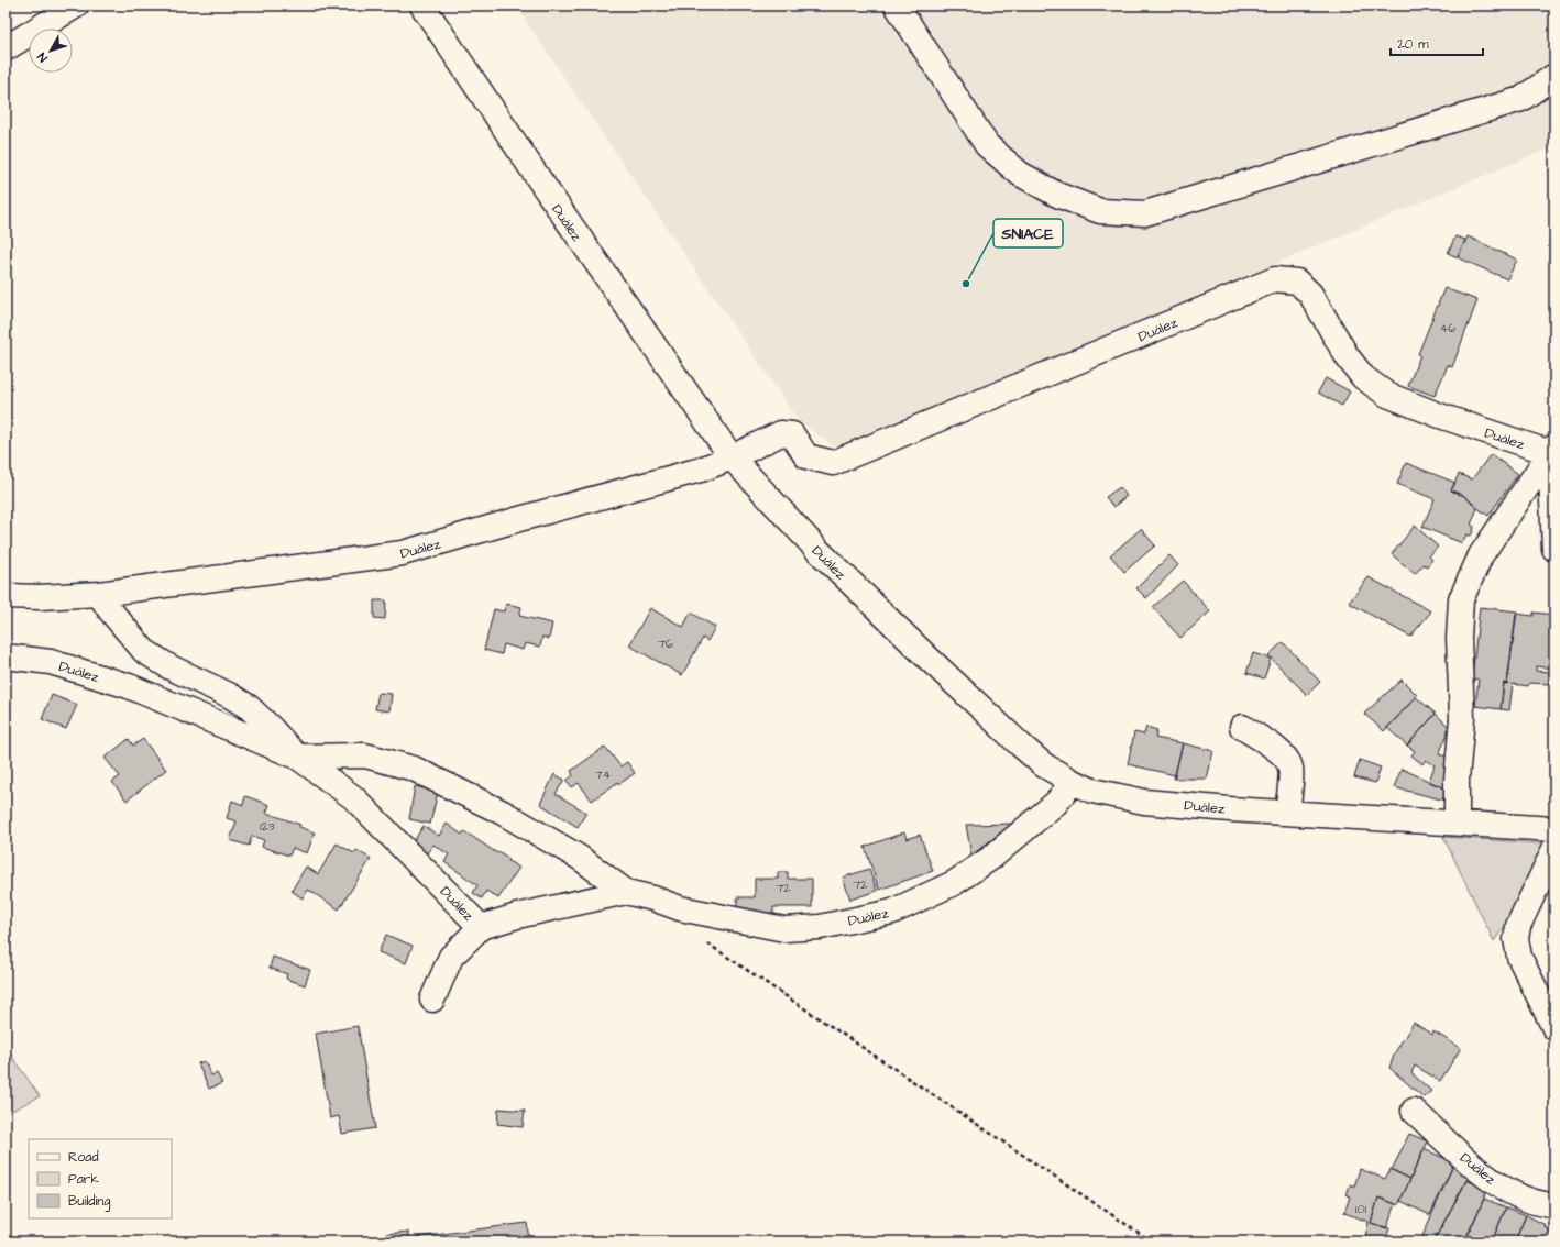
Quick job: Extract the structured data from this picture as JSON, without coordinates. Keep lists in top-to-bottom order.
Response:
{
  "streets": {
    "street": ["Duález"]
  },
  "places": ["SNIACE"],
  "house_numbers": [
    "46",
    "76",
    "74",
    "123",
    "72",
    "72",
    "101"
  ],
  "legend": ["Road", "Park", "Building"],
  "scale_bar": "20 m",
  "north": "bottom left"
}
